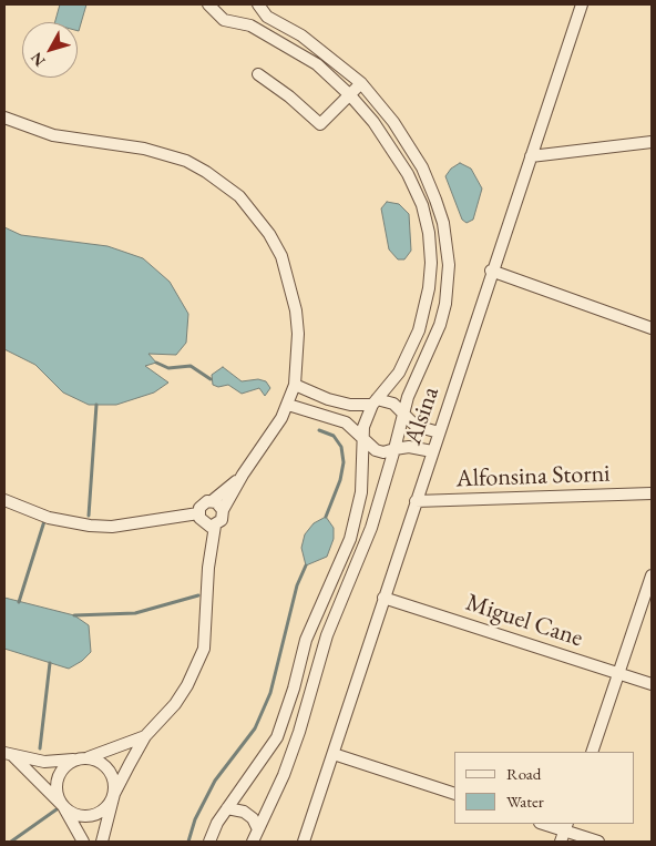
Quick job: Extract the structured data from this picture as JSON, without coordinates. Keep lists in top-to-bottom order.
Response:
{
  "streets": {
    "street": ["Alsina", "Alfonsina Storni", "Miguel Cane"]
  },
  "crossings": [
    ["Alsina", "Alfonsina Storni"],
    ["Alsina", "Miguel Cane"]
  ],
  "legend": ["Road", "Water"],
  "north": "bottom left"
}
